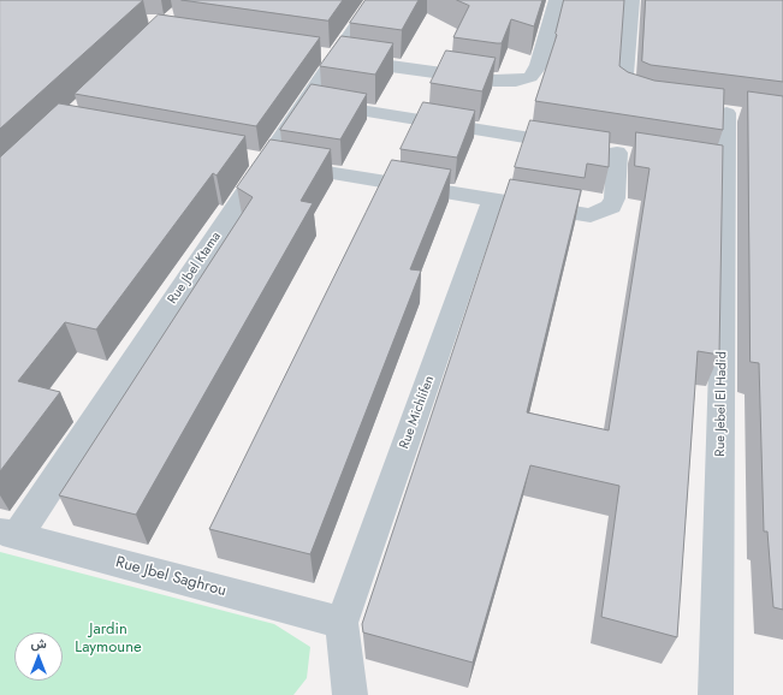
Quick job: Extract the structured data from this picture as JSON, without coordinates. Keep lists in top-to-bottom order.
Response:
{
  "streets": {
    "street": [
      "Rue Jbel Ktama",
      "Rue Jebel El Hadid",
      "Rue Michlifen",
      "Rue Jbel Saghrou"
    ]
  },
  "crossings": [
    ["Rue Jbel Ktama", "Rue Jbel Saghrou"],
    ["Rue Michlifen", "Rue Jbel Saghrou"]
  ],
  "parks": ["Jardin Laymoune"],
  "north": "top"
}
